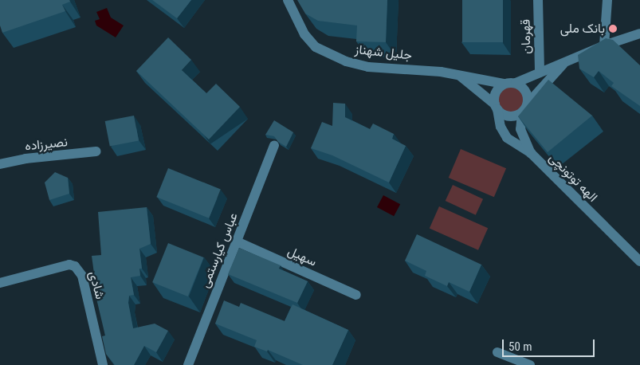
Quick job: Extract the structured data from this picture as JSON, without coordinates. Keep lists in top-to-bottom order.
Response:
{
  "streets": {
    "street": [
      "قهرمان",
      "جلیل شهناز",
      "نصیرزاده",
      "الهه توتونچی",
      "عباس کیارستمی",
      "سهیل",
      "شادی"
    ]
  },
  "crossings": [
    ["جلیل شهناز", "الهه توتونچی"],
    ["عباس کیارستمی", "سهیل"]
  ],
  "places": ["بانک ملی"],
  "scale_bar": "50 m"
}
